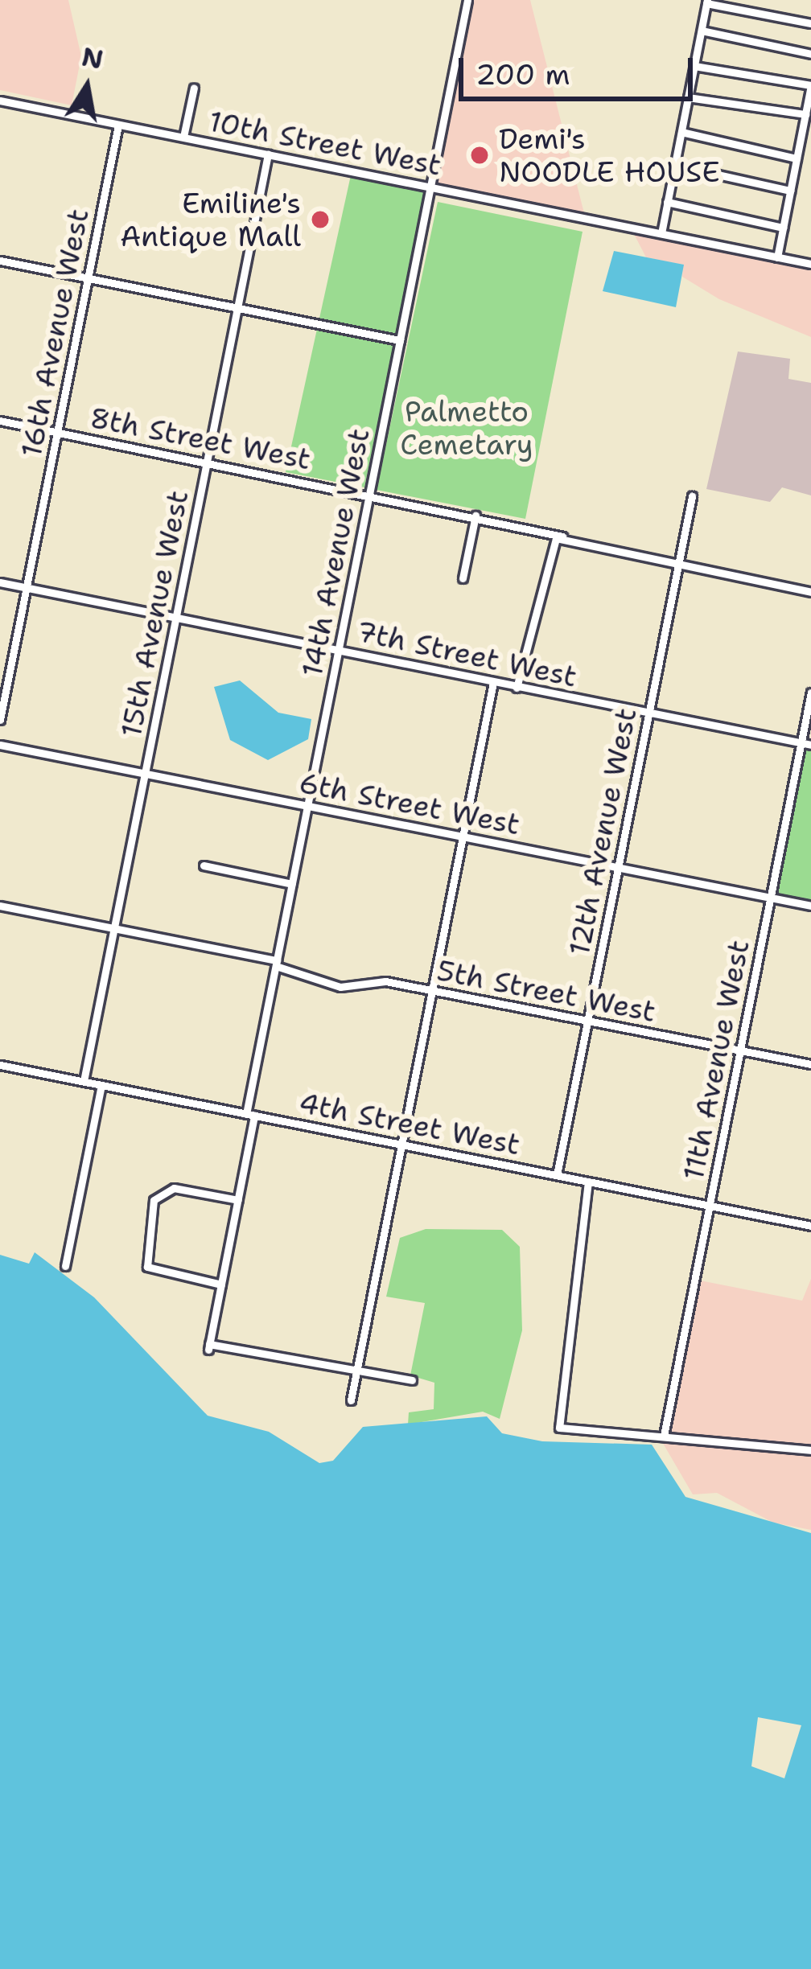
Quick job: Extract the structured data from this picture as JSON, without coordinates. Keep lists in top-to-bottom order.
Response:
{
  "streets": {
    "street": [
      "10th Street West",
      "16th Avenue West",
      "8th Street West",
      "14th Avenue West",
      "15th Avenue West",
      "7th Street West",
      "6th Street West",
      "12th Avenue West",
      "5th Street West",
      "11th Avenue West",
      "4th Street West"
    ]
  },
  "crossings": [
    ["10th Street West", "16th Avenue West"],
    ["10th Street West", "14th Avenue West"],
    ["10th Street West", "15th Avenue West"],
    ["16th Avenue West", "8th Street West"],
    ["16th Avenue West", "7th Street West"],
    ["8th Street West", "14th Avenue West"],
    ["8th Street West", "15th Avenue West"],
    ["8th Street West", "12th Avenue West"],
    ["14th Avenue West", "7th Street West"],
    ["14th Avenue West", "6th Street West"],
    ["14th Avenue West", "5th Street West"],
    ["14th Avenue West", "4th Street West"],
    ["15th Avenue West", "7th Street West"],
    ["15th Avenue West", "6th Street West"],
    ["15th Avenue West", "5th Street West"],
    ["15th Avenue West", "4th Street West"],
    ["7th Street West", "12th Avenue West"],
    ["7th Street West", "11th Avenue West"],
    ["6th Street West", "12th Avenue West"],
    ["6th Street West", "11th Avenue West"],
    ["12th Avenue West", "5th Street West"],
    ["12th Avenue West", "4th Street West"],
    ["5th Street West", "11th Avenue West"],
    ["11th Avenue West", "4th Street West"]
  ],
  "parks": ["Palmetto Cemetary"],
  "places": ["Demi's NOODLE HOUSE", "Emiline's Antique Mall"],
  "scale_bar": "200 m",
  "north": "top"
}
